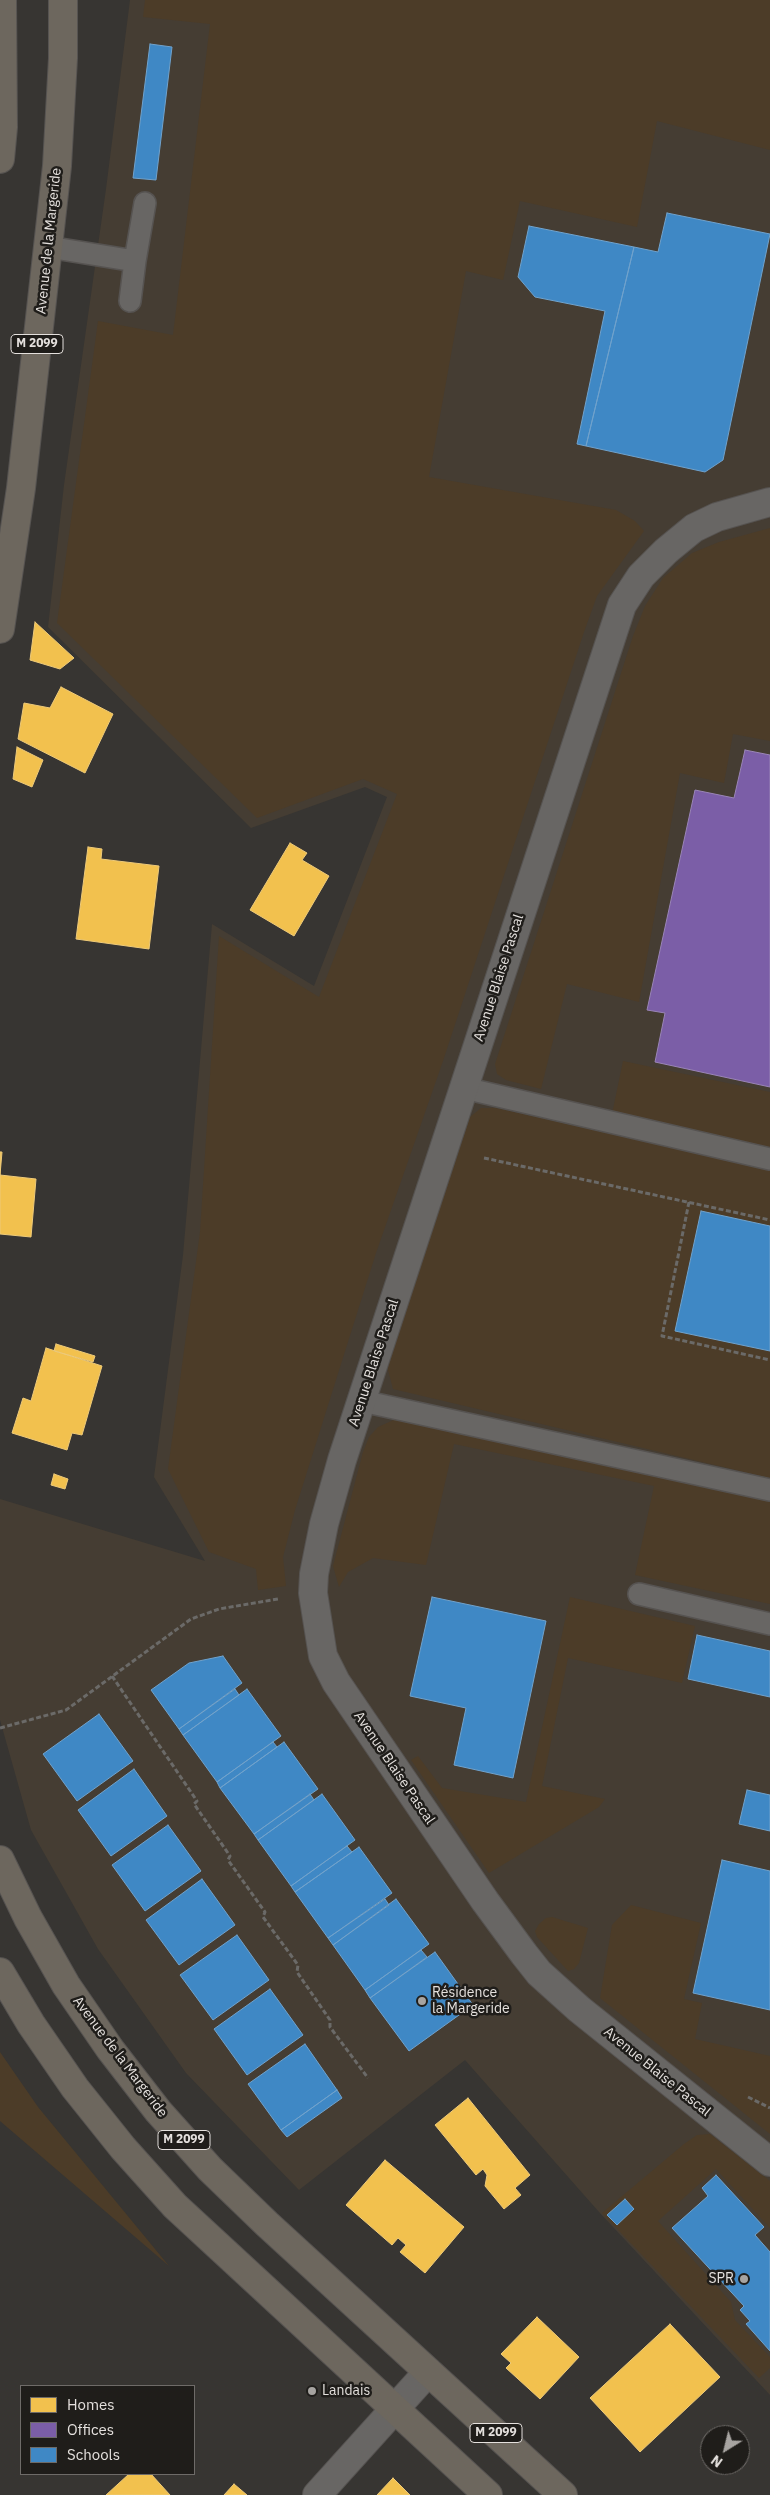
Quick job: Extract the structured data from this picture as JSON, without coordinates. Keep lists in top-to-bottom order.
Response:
{
  "streets": {
    "main road": ["Avenue de la Margeride", "M 2099"],
    "street": ["Avenue Blaise Pascal"]
  },
  "crossings": [
    ["Avenue de la Margeride", "M 2099"]
  ],
  "places": ["Résidence la Margeride", "SPR", "Landais"],
  "legend": ["Homes", "Offices", "Schools"],
  "north": "bottom left"
}
